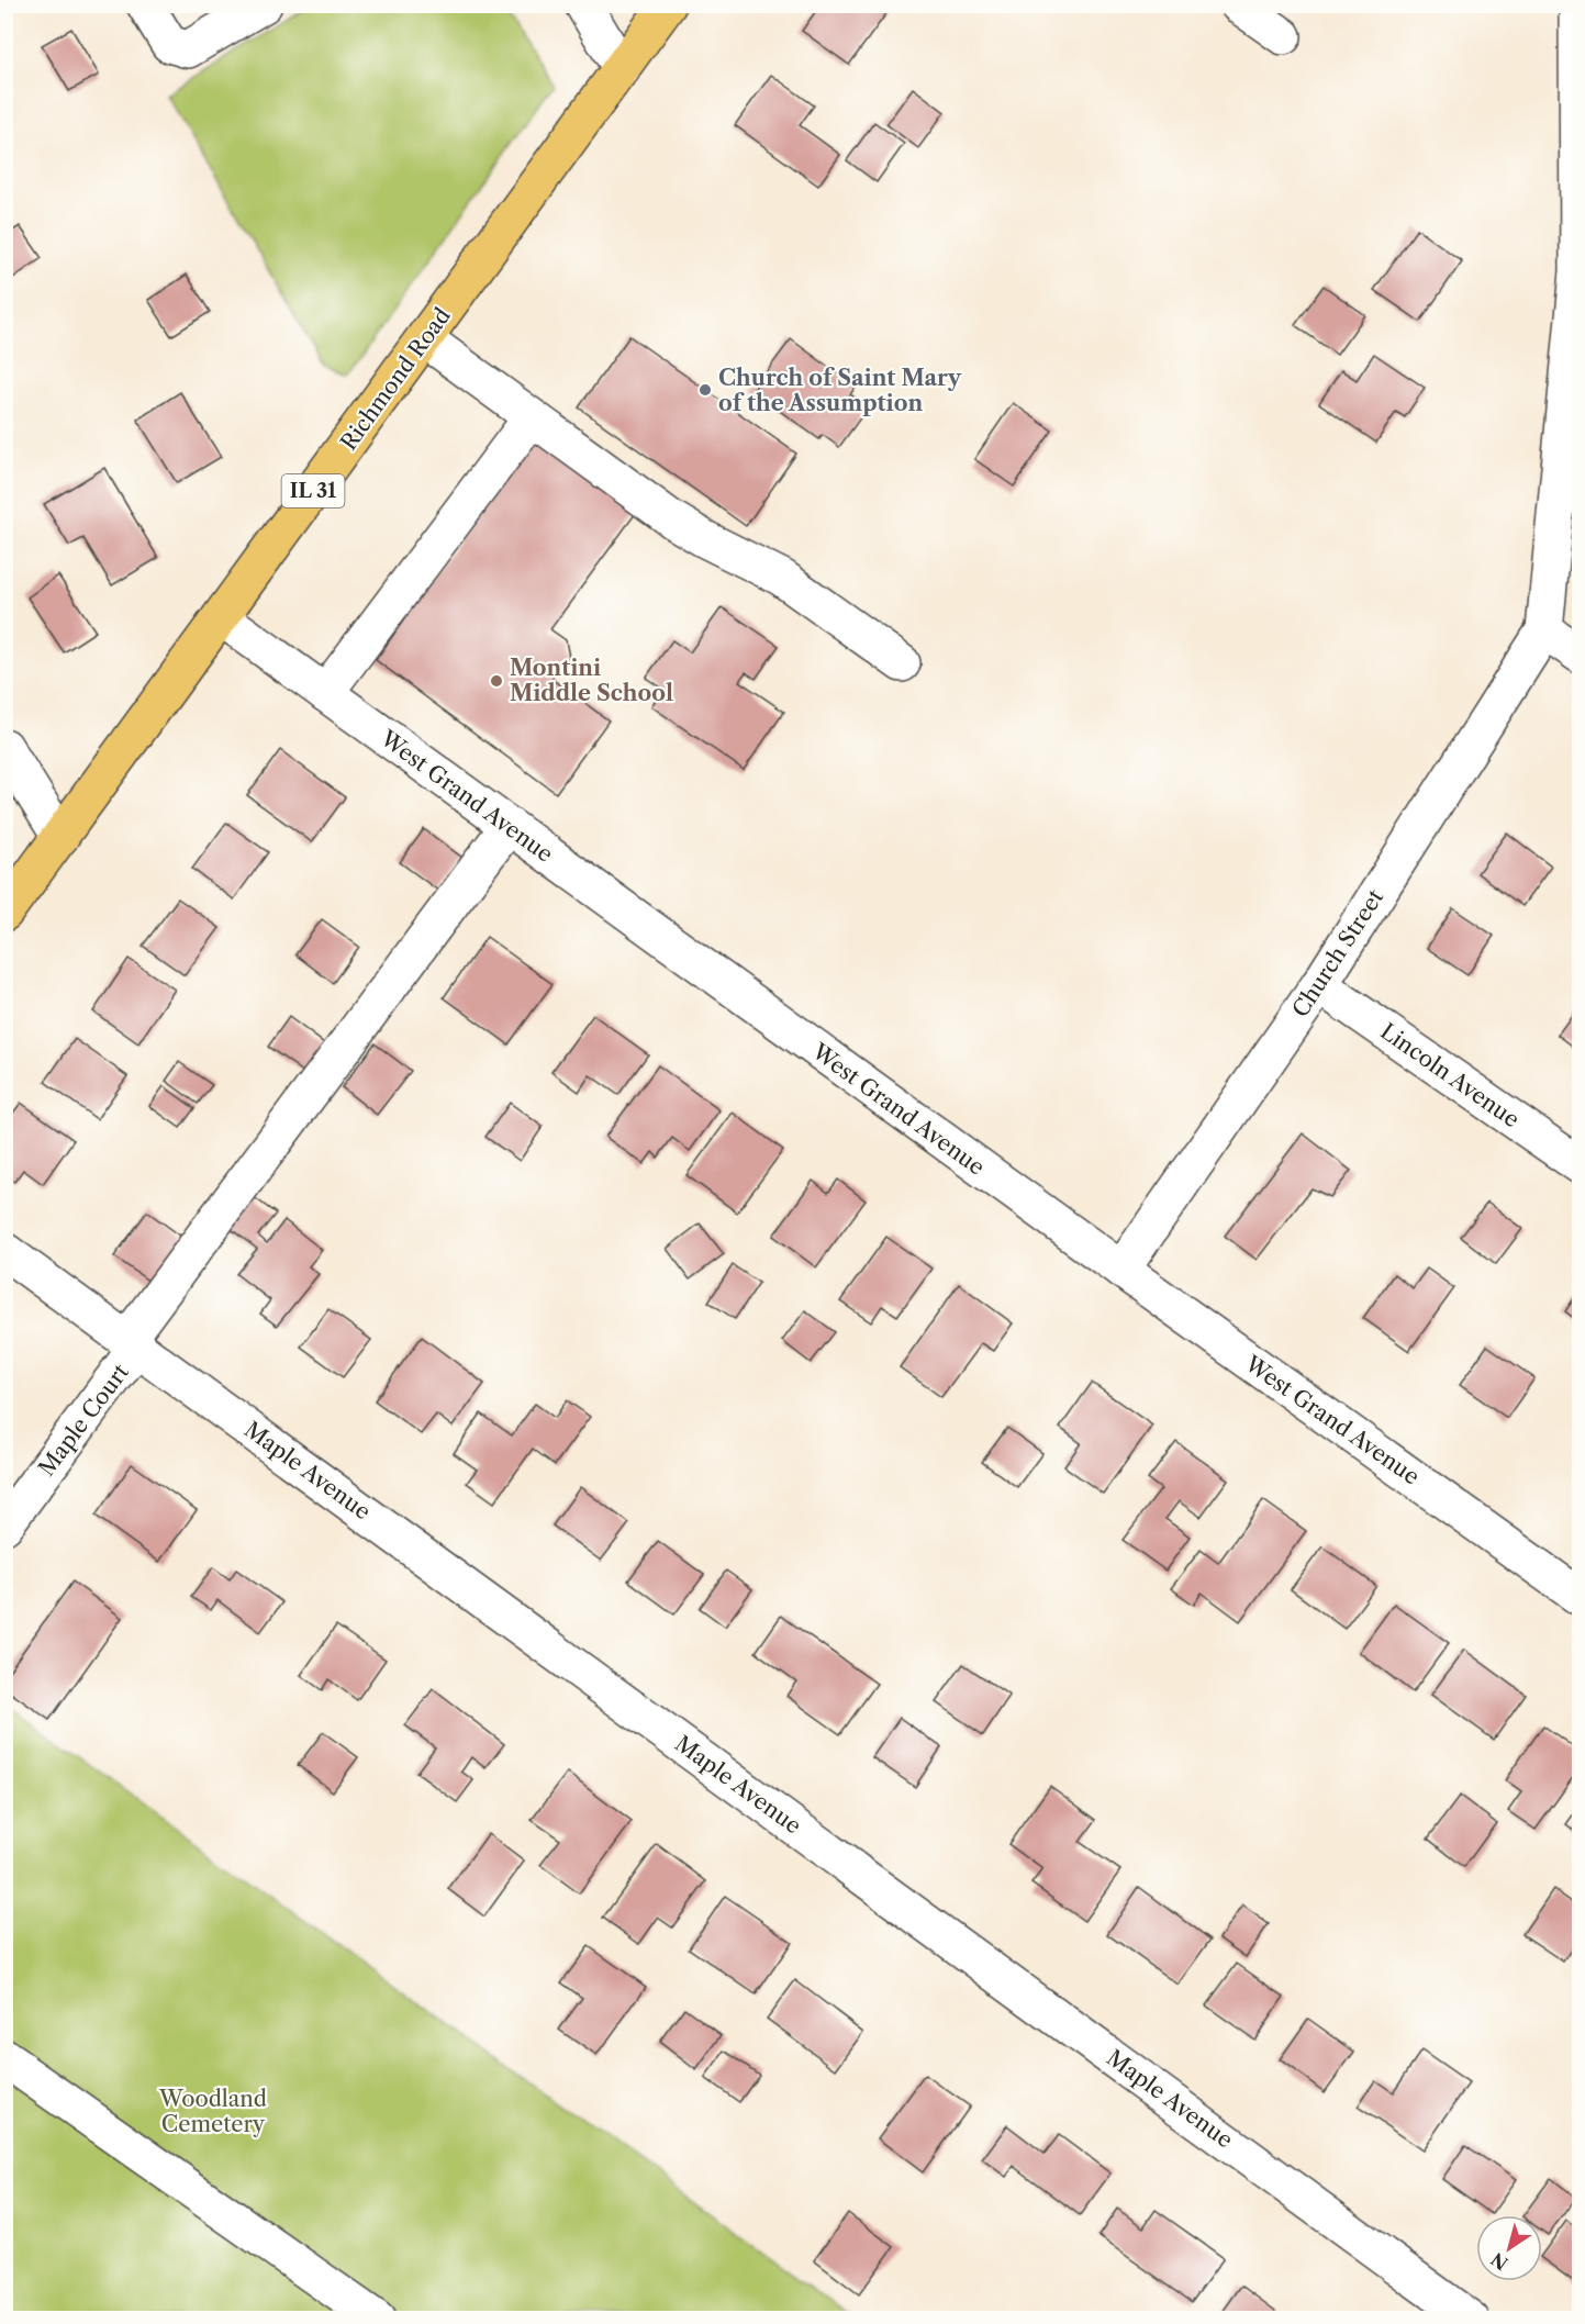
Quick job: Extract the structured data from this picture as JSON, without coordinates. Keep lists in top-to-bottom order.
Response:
{
  "streets": {
    "main road": ["Richmond Road", "IL 31"],
    "street": [
      "West Grand Avenue",
      "Church Street",
      "Lincoln Avenue",
      "Maple Court",
      "Maple Avenue"
    ]
  },
  "crossings": [
    ["Richmond Road", "West Grand Avenue"],
    ["West Grand Avenue", "Church Street"],
    ["West Grand Avenue", "Maple Court"],
    ["Church Street", "Lincoln Avenue"],
    ["Maple Court", "Maple Avenue"]
  ],
  "parks": ["Woodland Cemetery"],
  "places": ["Church of Saint Mary of the Assumption", "Montini Middle School"],
  "north": "bottom left"
}
